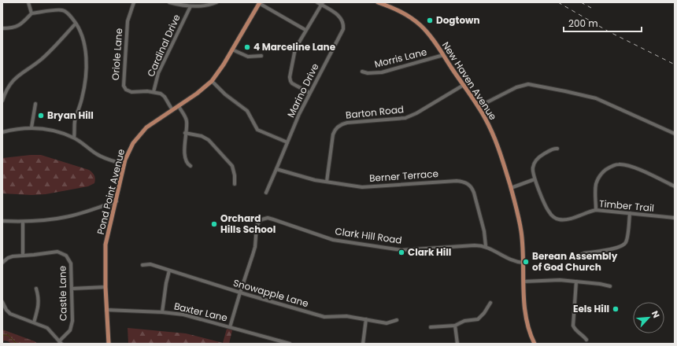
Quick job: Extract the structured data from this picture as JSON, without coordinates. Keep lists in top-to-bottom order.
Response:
{
  "streets": {
    "main road": ["New Haven Avenue", "Pond Point Avenue"],
    "street": [
      "Cardinal Drive",
      "Oriole Lane",
      "Morris Lane",
      "Marino Drive",
      "Barton Road",
      "Berner Terrace",
      "Timber Trail",
      "Clark Hill Road",
      "Castle Lane",
      "Snowapple Lane",
      "Baxter Lane"
    ]
  },
  "crossings": [
    ["Cardinal Drive", "Oriole Lane"],
    ["Oriole Lane", "Pond Point Avenue"],
    ["Morris Lane", "New Haven Avenue"],
    ["New Haven Avenue", "Barton Road"],
    ["New Haven Avenue", "Clark Hill Road"],
    ["Marino Drive", "Berner Terrace"],
    ["Barton Road", "Berner Terrace"],
    ["Berner Terrace", "Clark Hill Road"],
    ["Pond Point Avenue", "Baxter Lane"],
    ["Clark Hill Road", "Snowapple Lane"]
  ],
  "places": [
    "Dogtown",
    "4 Marceline Lane",
    "Bryan Hill",
    "Orchard Hills School",
    "Clark Hill",
    "Berean Assembly of God Church",
    "Eels Hill"
  ],
  "scale_bar": "200 m",
  "north": "top right"
}
